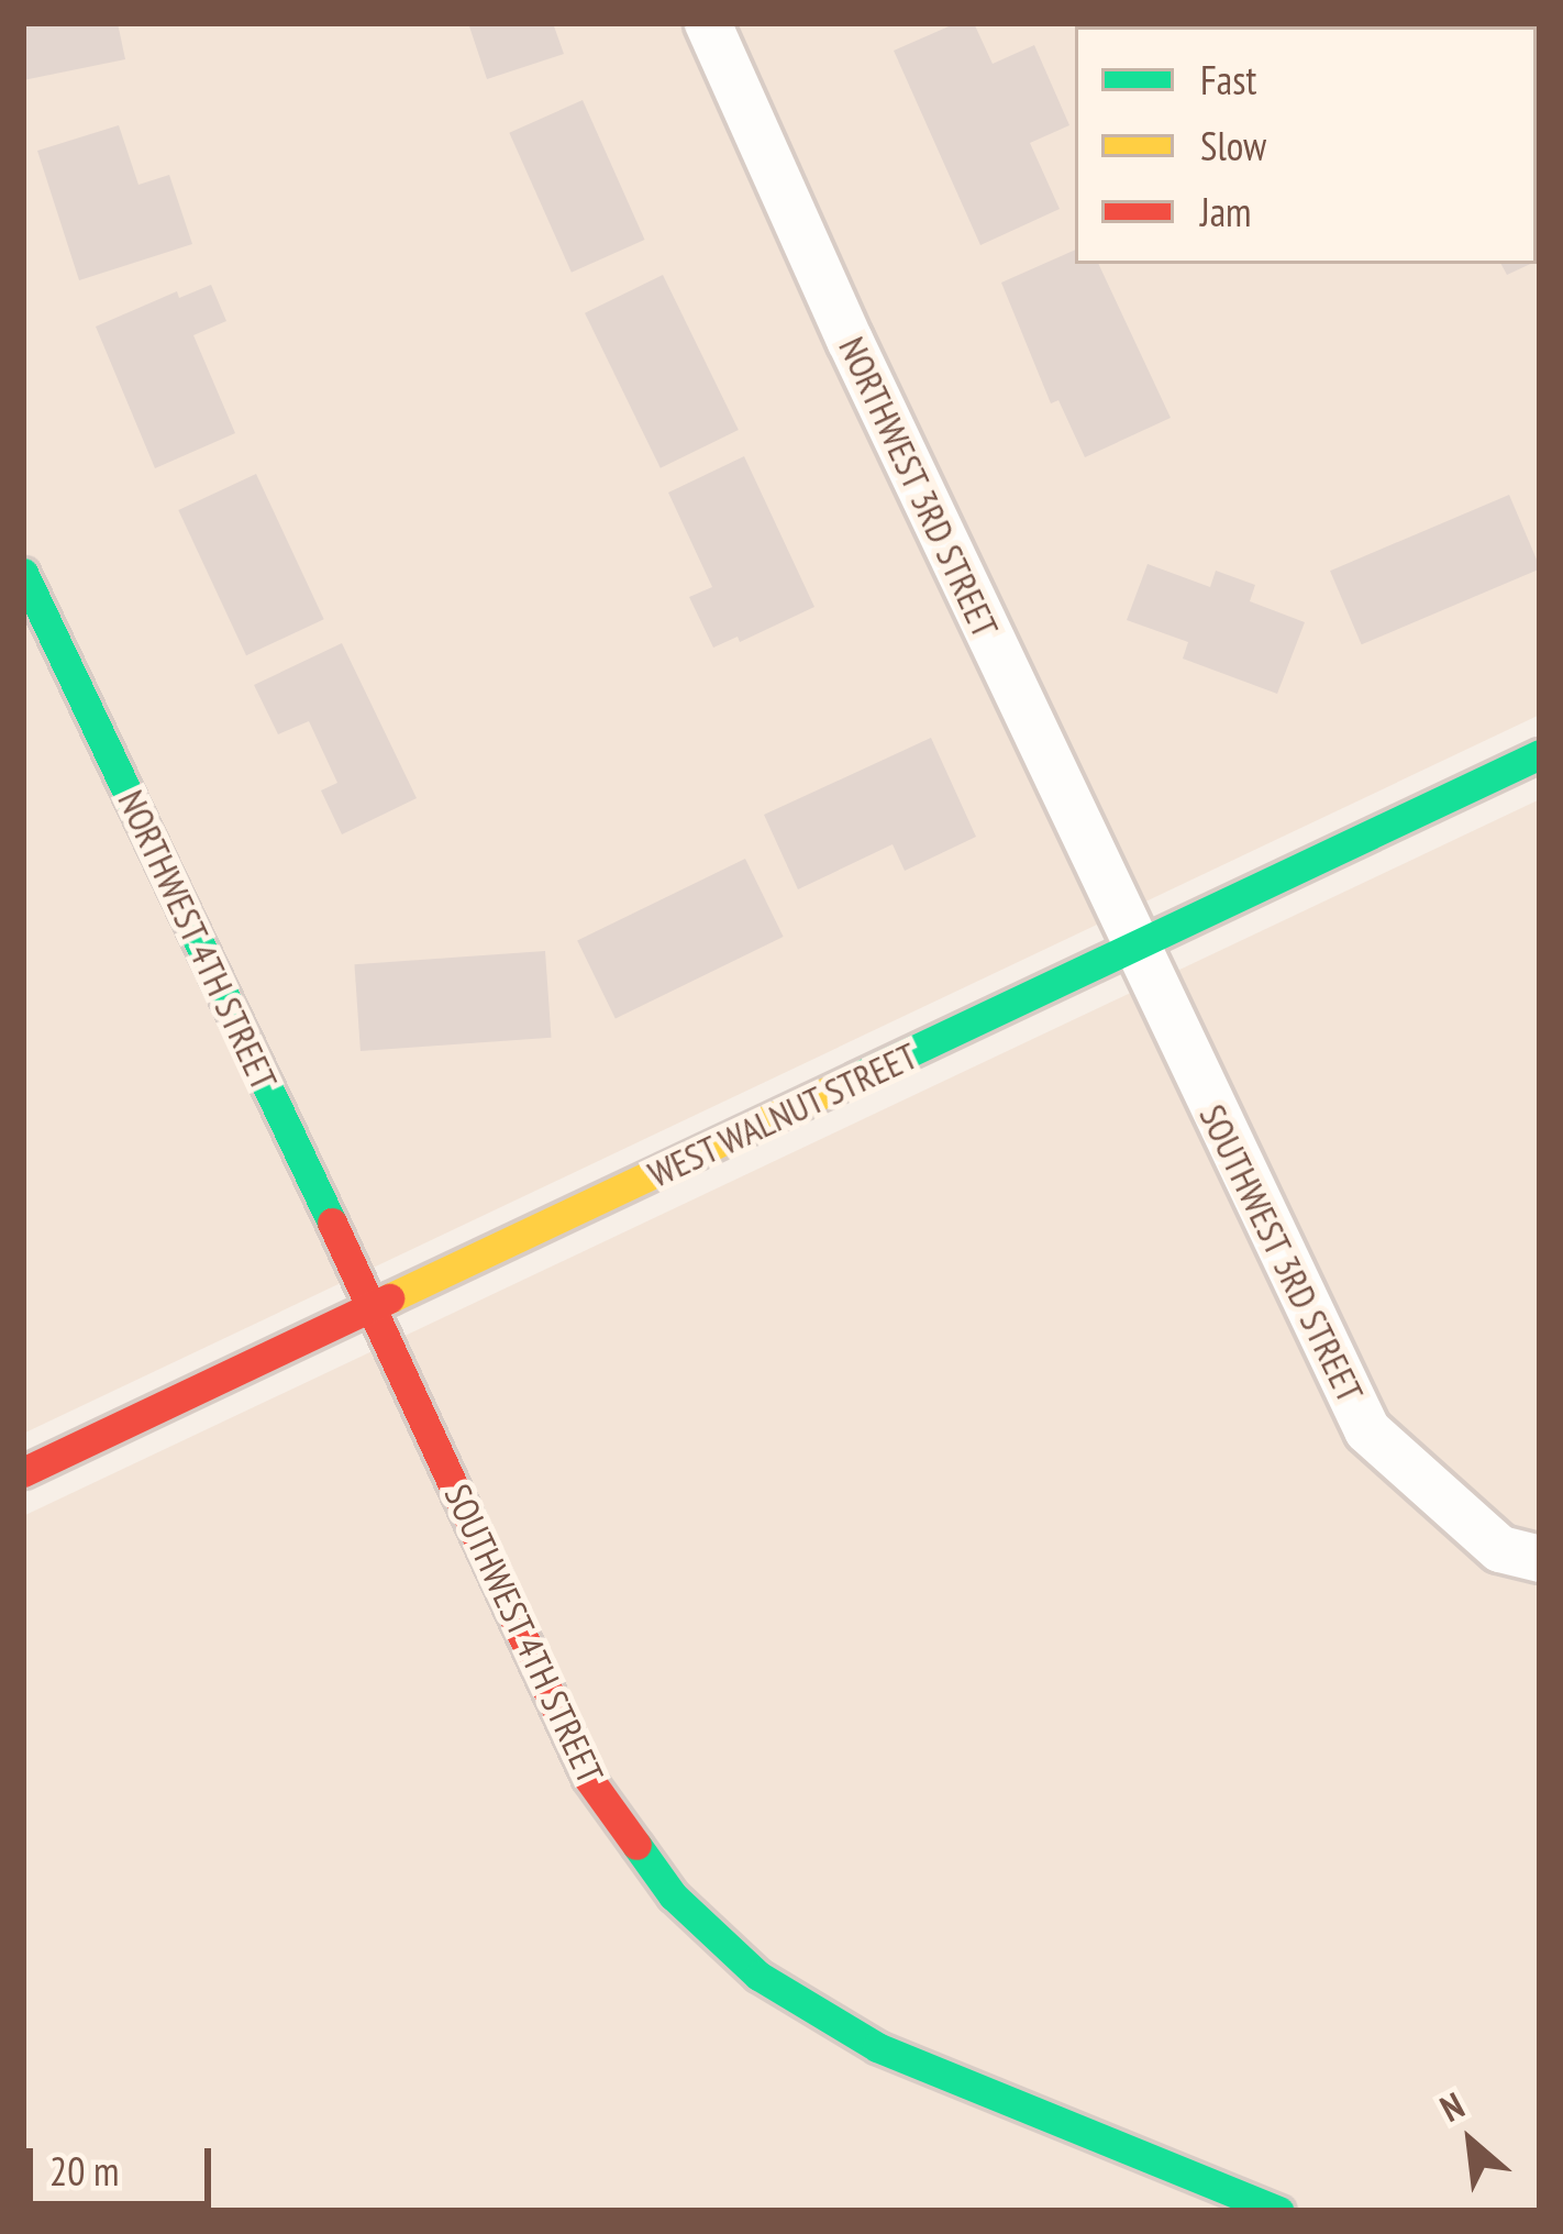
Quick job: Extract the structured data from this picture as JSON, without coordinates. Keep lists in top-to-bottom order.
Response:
{
  "streets": {
    "street": [
      "NORTHWEST 3RD STREET",
      "NORTHWEST 4TH STREET",
      "WEST WALNUT STREET",
      "SOUTHWEST 3RD STREET",
      "SOUTHWEST 4TH STREET"
    ]
  },
  "crossings": [
    ["NORTHWEST 3RD STREET", "WEST WALNUT STREET"],
    ["NORTHWEST 3RD STREET", "SOUTHWEST 3RD STREET"],
    ["NORTHWEST 4TH STREET", "WEST WALNUT STREET"],
    ["NORTHWEST 4TH STREET", "SOUTHWEST 4TH STREET"],
    ["WEST WALNUT STREET", "SOUTHWEST 3RD STREET"],
    ["WEST WALNUT STREET", "SOUTHWEST 4TH STREET"]
  ],
  "legend": ["Fast", "Slow", "Jam"],
  "scale_bar": "20 m",
  "north": "top left"
}
